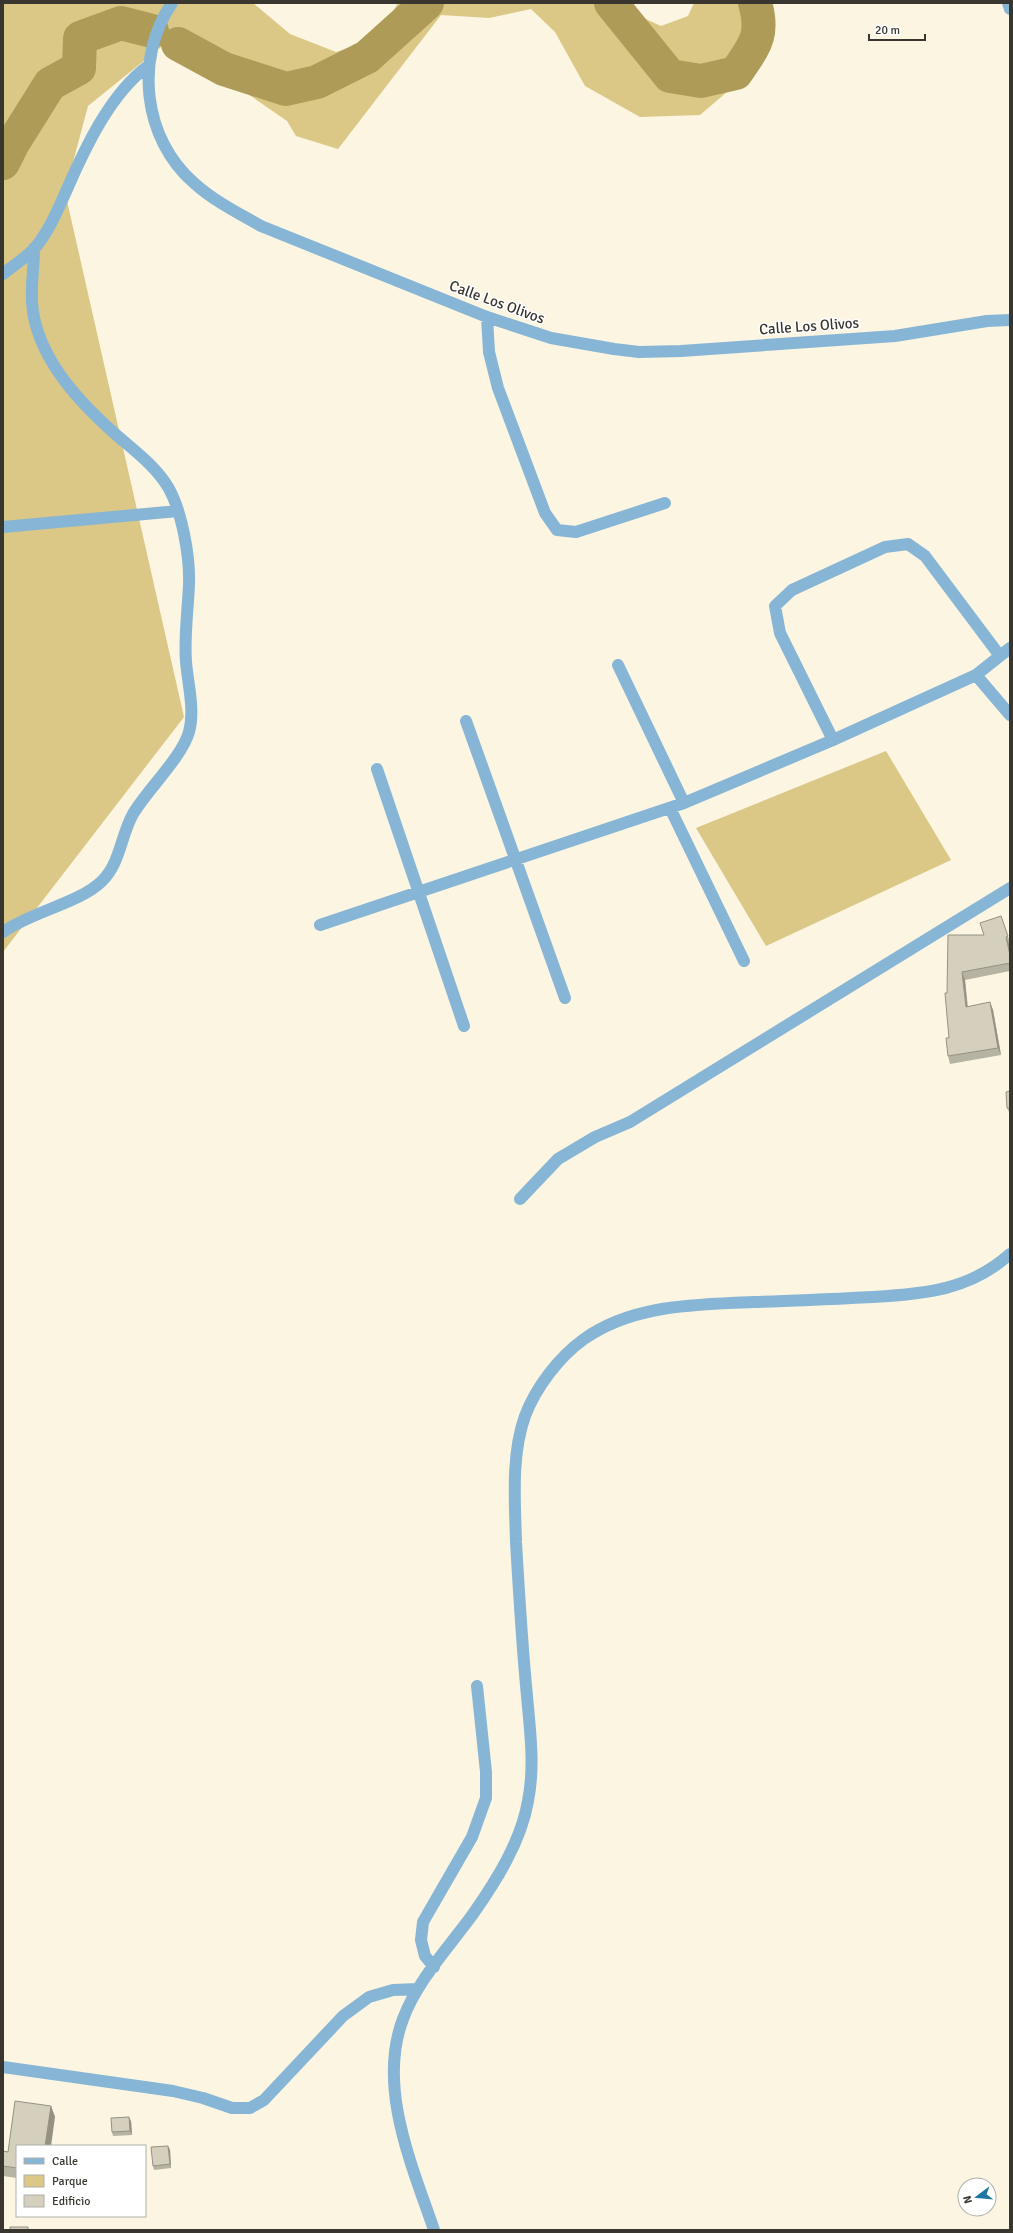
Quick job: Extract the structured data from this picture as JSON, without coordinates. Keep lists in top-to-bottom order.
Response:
{
  "streets": {
    "street": ["Calle Los Olivos"]
  },
  "legend": ["Calle", "Parque", "Edificio"],
  "scale_bar": "20 m",
  "north": "left"
}
